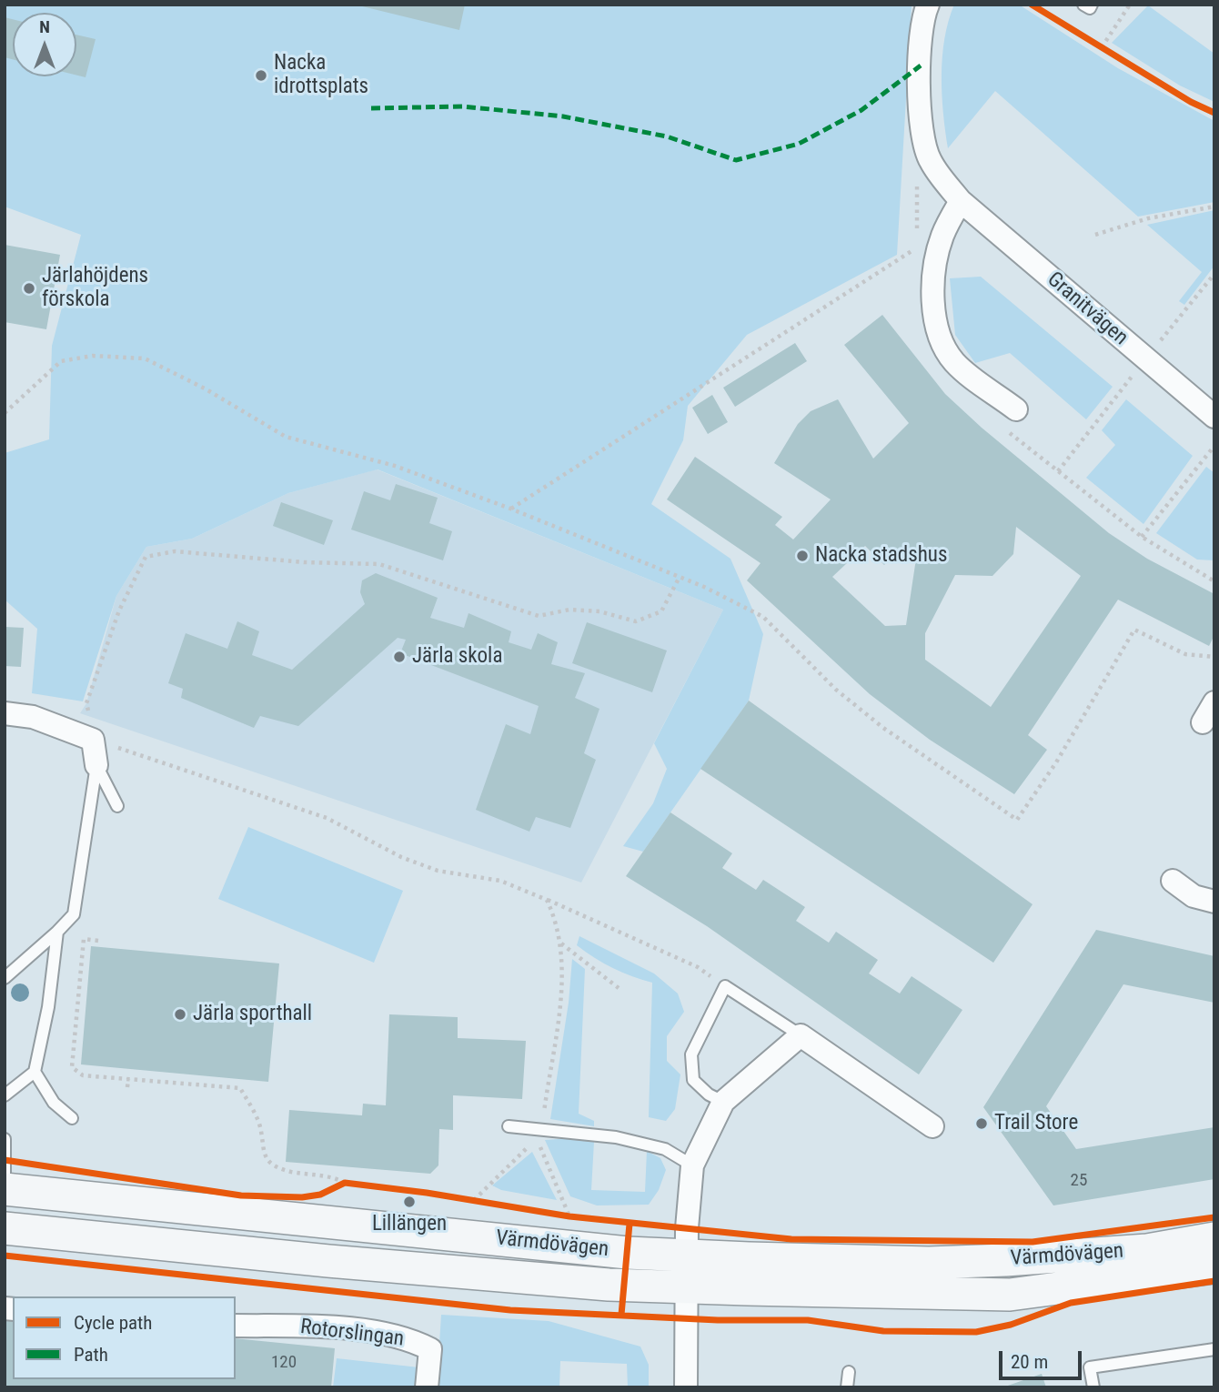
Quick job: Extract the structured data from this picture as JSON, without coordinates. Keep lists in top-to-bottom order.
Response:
{
  "streets": {
    "main road": ["Värmdövägen"],
    "street": ["Granitvägen", "Rotorslingan"]
  },
  "places": [
    "Nacka idrottsplats",
    "Järlahöjdens förskola",
    "Nacka stadshus",
    "Järla skola",
    "Järla sporthall",
    "Trail Store",
    "Lillängen"
  ],
  "house_numbers": ["25", "120"],
  "legend": ["Cycle path", "Path"],
  "scale_bar": "20 m",
  "north": "top"
}
